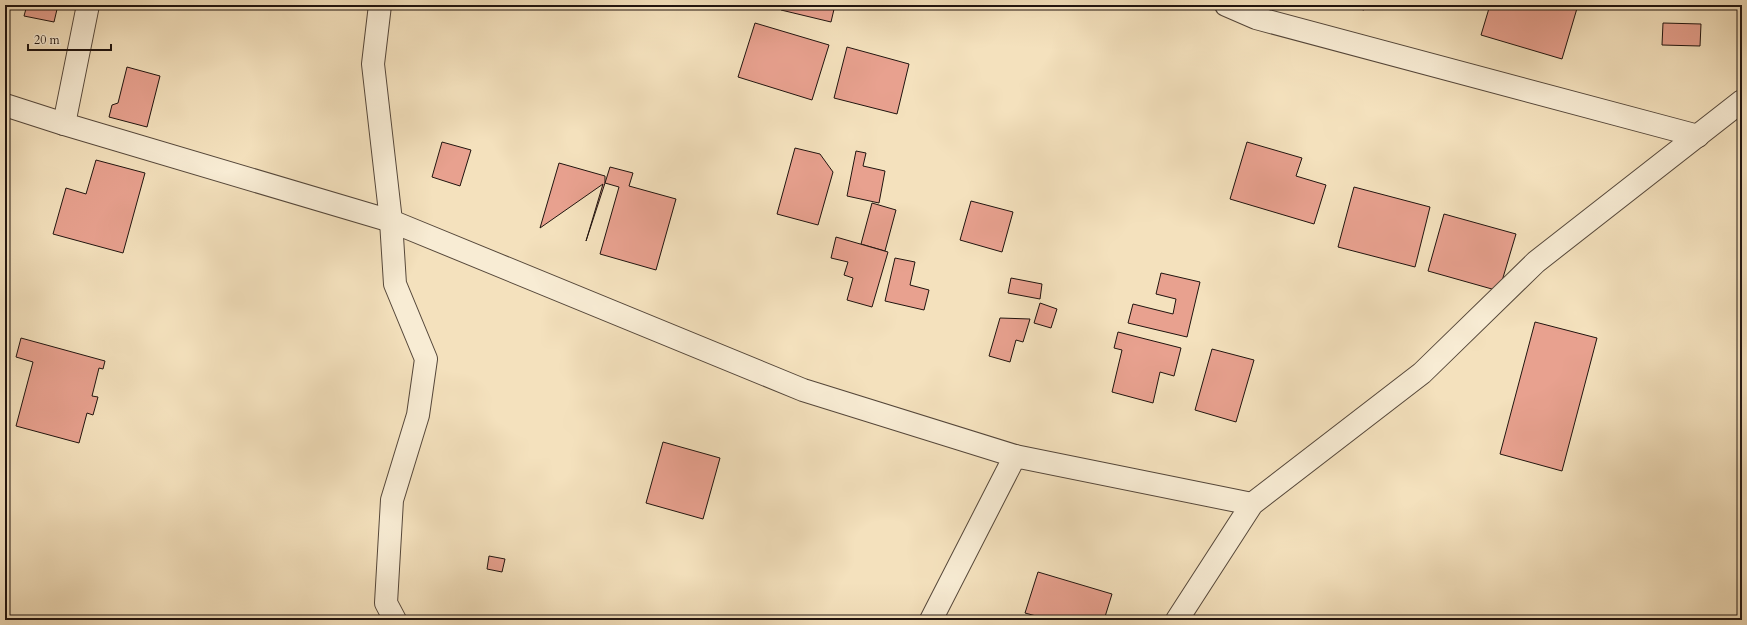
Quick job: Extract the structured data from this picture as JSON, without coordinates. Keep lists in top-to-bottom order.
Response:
{
  "scale_bar": "20 m"
}
